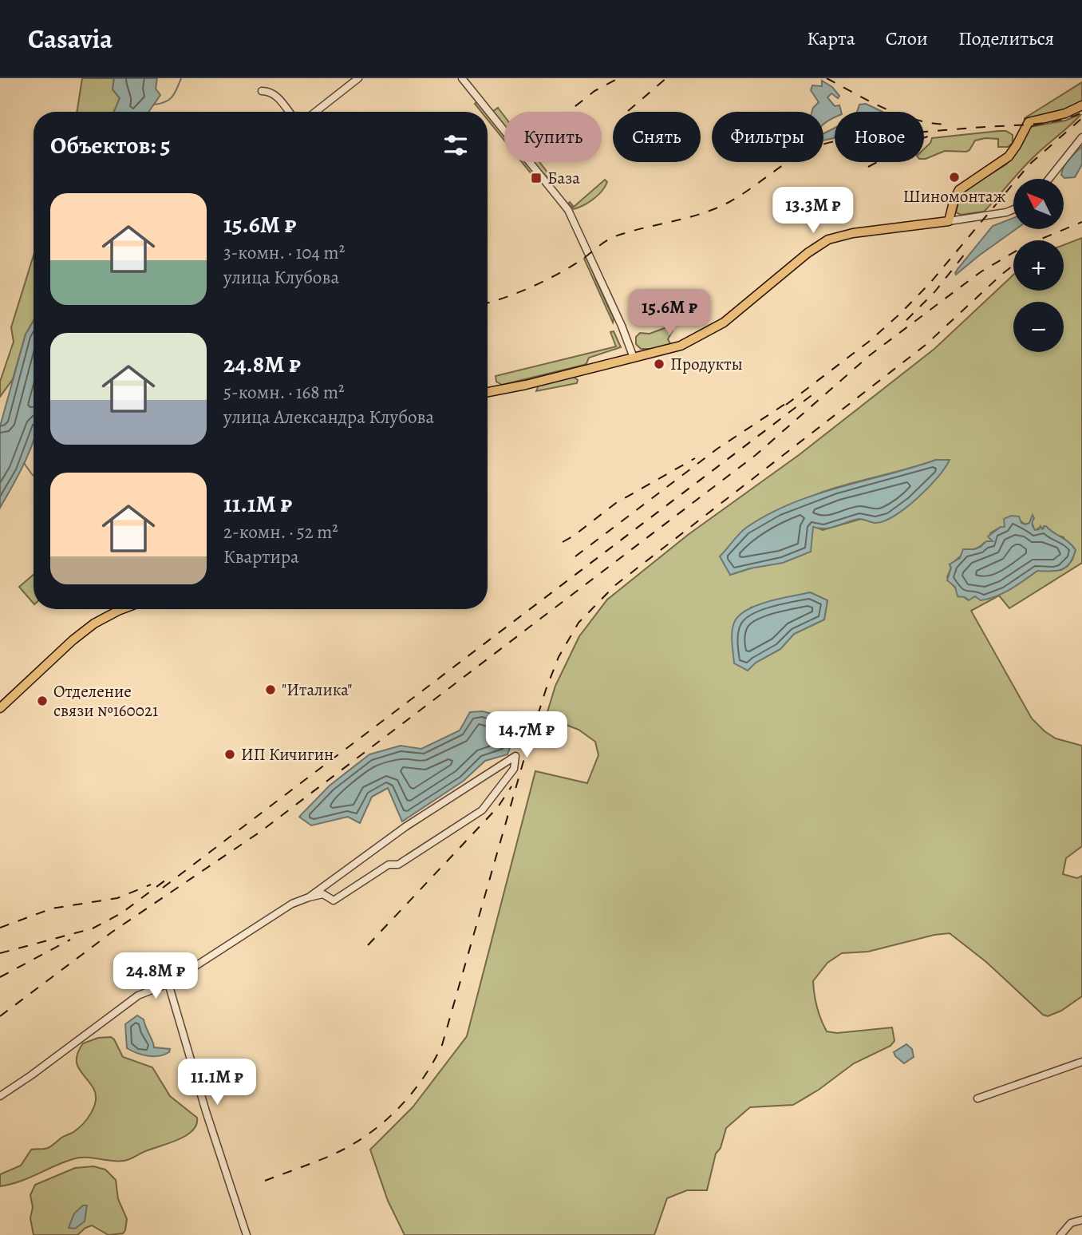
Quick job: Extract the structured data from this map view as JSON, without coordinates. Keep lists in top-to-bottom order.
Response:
{
  "places": {
    "other": [
      "Шиномонтаж",
      "Продукты",
      "\"Италика\"",
      "Отделение связи №160021",
      "ИП Кичигин"
    ],
    "transit": ["База"]
  },
  "north": "top left",
  "page": {
    "header": "Casavia",
    "nav": ["Карта", "Слои", "Поделиться"],
    "chip": [
      "Купить",
      "Снять",
      "Фильтры",
      "Новое"
    ],
    "heading": "Объектов: 5",
    "map_buttons": ["+", "−"],
    "list": [
      {
        "name": "15.6M ₽",
        "note": "3-комн. · 104 m² · улица Клубова"
      },
      {
        "name": "24.8M ₽",
        "note": "5-комн. · 168 m² · улица Александра Клубова"
      },
      {
        "name": "11.1M ₽",
        "note": "2-комн. · 52 m² · Квартира"
      }
    ],
    "price": [
      "13.3M ₽",
      "15.6M ₽",
      "14.7M ₽",
      "24.8M ₽",
      "11.1M ₽"
    ]
  }
}
